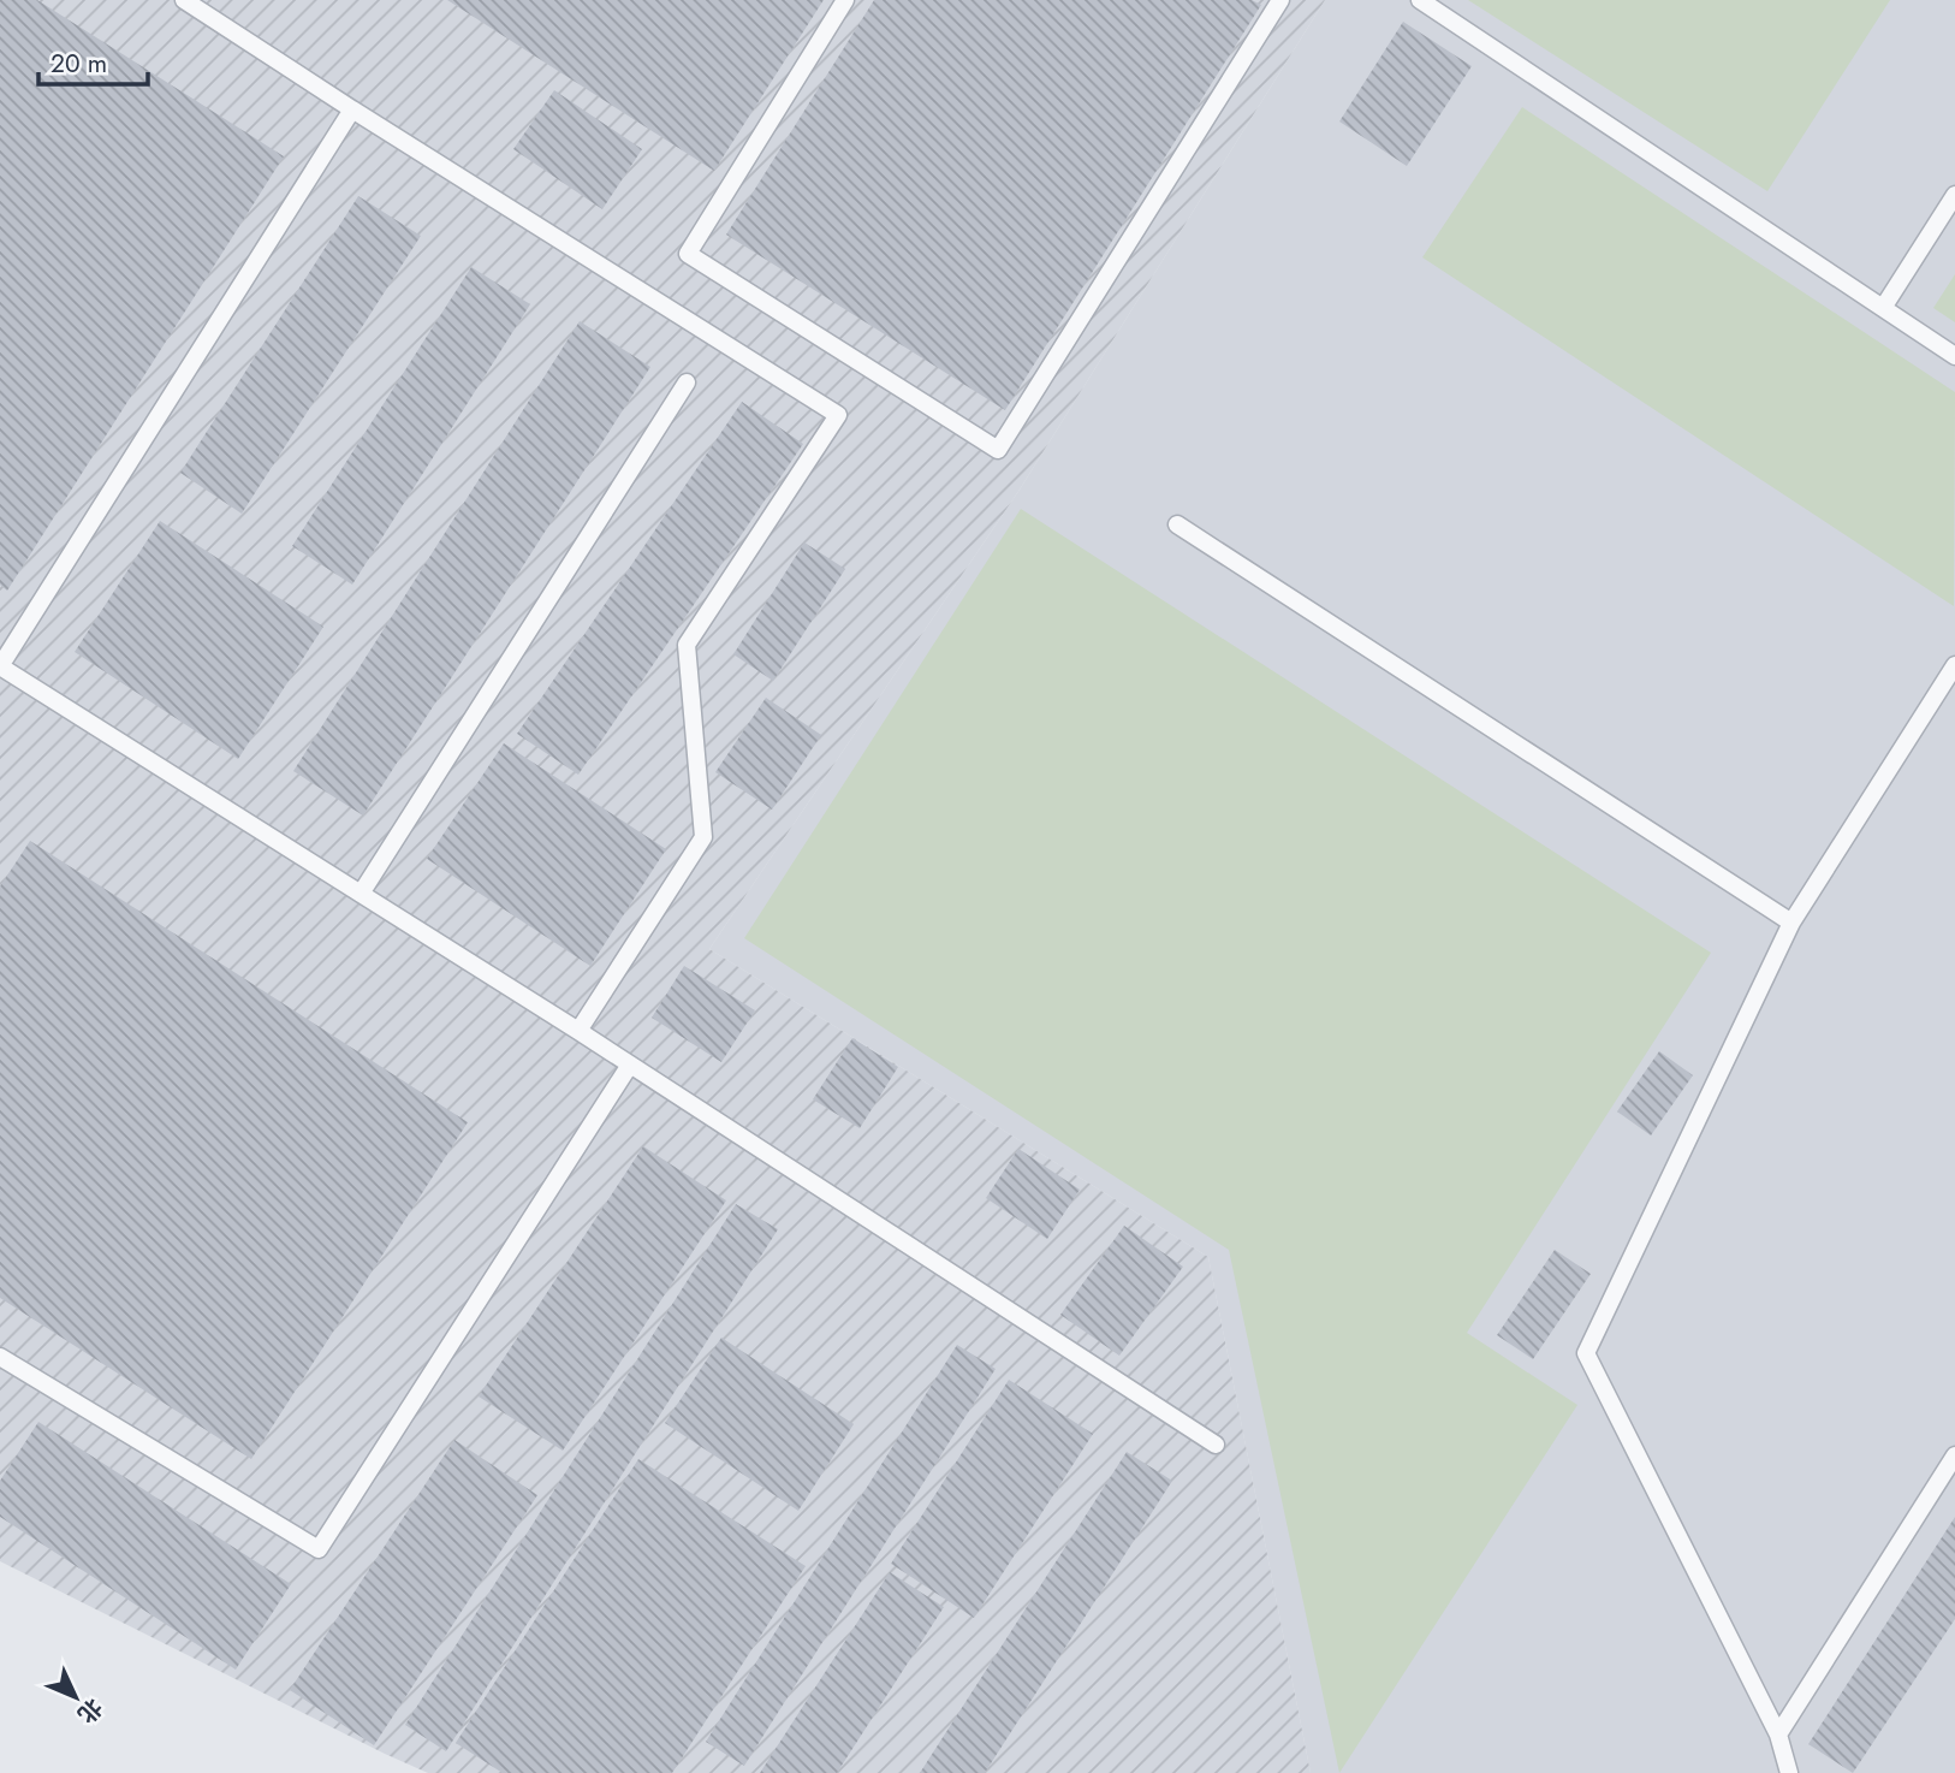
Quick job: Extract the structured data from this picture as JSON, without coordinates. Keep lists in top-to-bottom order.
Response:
{
  "scale_bar": "20 m",
  "north": "bottom right"
}
